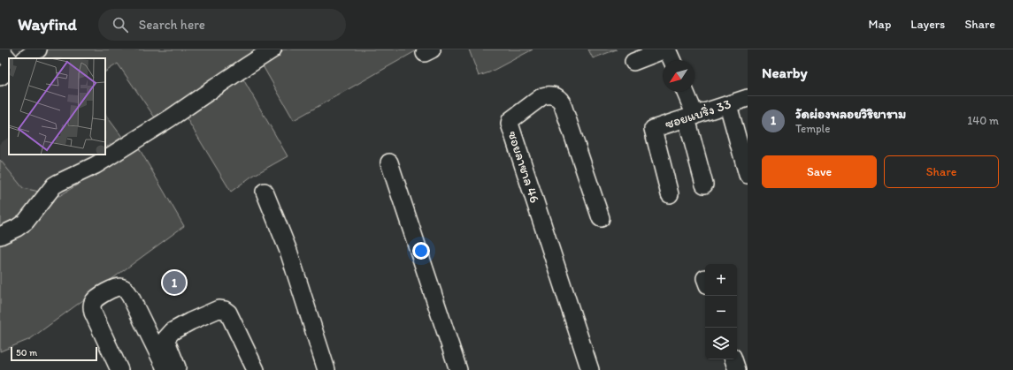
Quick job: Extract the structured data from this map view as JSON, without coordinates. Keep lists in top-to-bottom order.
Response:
{
  "streets": {
    "street": ["ซอยแบริ่ง 33", "ซอยลาซาล 46"]
  },
  "scale_bar": "50 m",
  "north": "bottom left",
  "page": {
    "header": "Wayfind",
    "search": "Search here",
    "nav": ["Map", "Layers", "Share"],
    "heading": "Nearby",
    "list": [
      {
        "mark": "1",
        "name": "วัดผ่องพลอยวิริยาราม",
        "note": "Temple",
        "value": "140 m"
      }
    ],
    "buttons": ["Save", "Share"],
    "map_buttons": ["+", "−"],
    "pins": "1",
    "scale": "50 m"
  }
}
